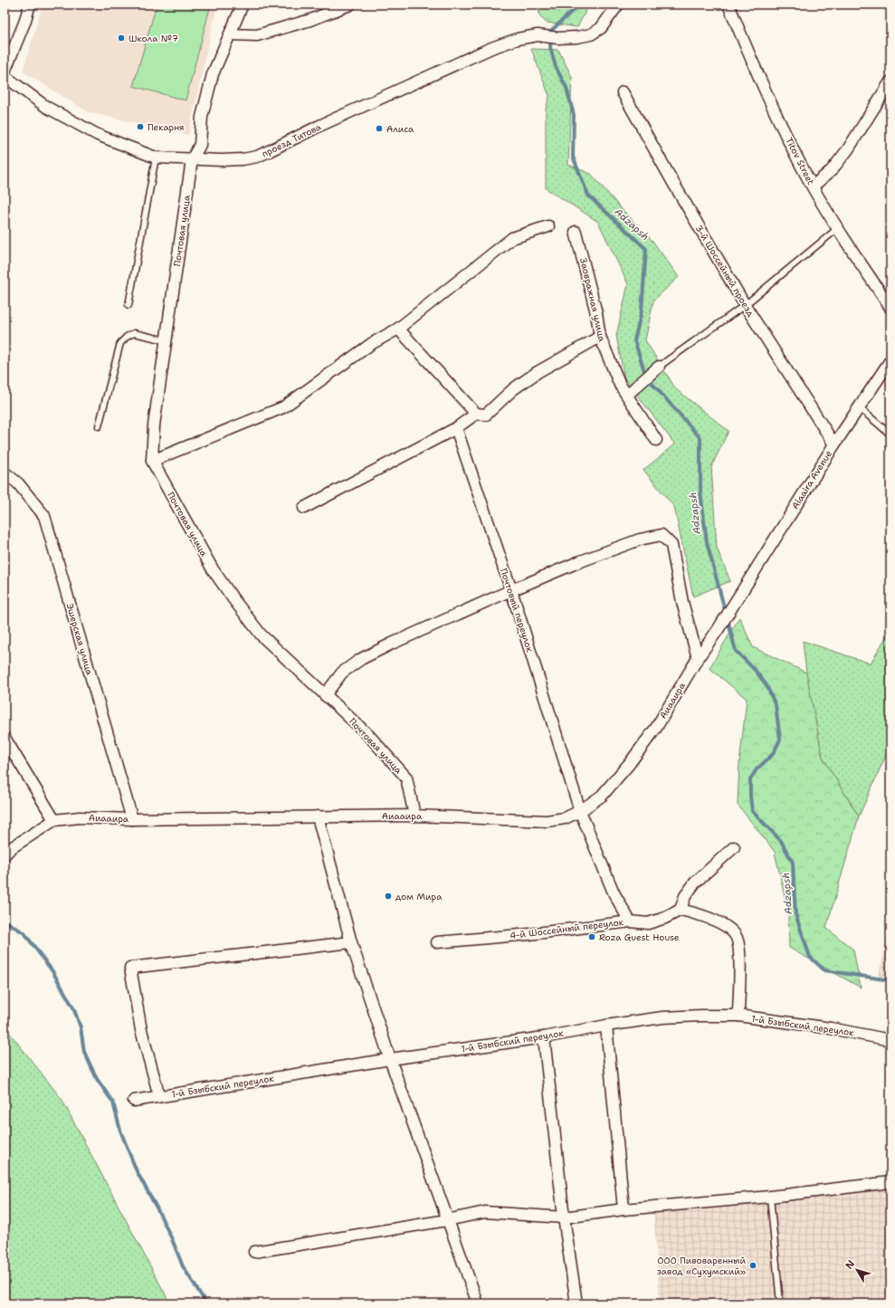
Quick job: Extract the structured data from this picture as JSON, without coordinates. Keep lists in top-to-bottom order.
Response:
{
  "streets": {
    "street": [
      "проезд Титова",
      "Titov Street",
      "Почтовая улица",
      "3-й Шоссейный проезд",
      "Заовражная улица",
      "Aiaaira Avenue",
      "Почтовый переулок",
      "Эшерская улица",
      "Аиааира",
      "4-й Шоссейный переулок",
      "1-й Бзыбский переулок"
    ]
  },
  "crossings": [
    ["проезд Титова", "Почтовая улица"],
    ["Почтовая улица", "Аиааира"],
    ["3-й Шоссейный проезд", "Aiaaira Avenue"],
    ["Aiaaira Avenue", "Аиааира"],
    ["Почтовый переулок", "Аиааира"],
    ["Почтовый переулок", "4-й Шоссейный переулок"],
    ["Эшерская улица", "Аиааира"]
  ],
  "water": ["Adzapsh"],
  "places": [
    "Школа №7",
    "Пекарня",
    "Алиса",
    "дом Мира",
    "Roza Guest House",
    "ООО Пивоваренный завод «Сухумский»"
  ],
  "north": "top left"
}
